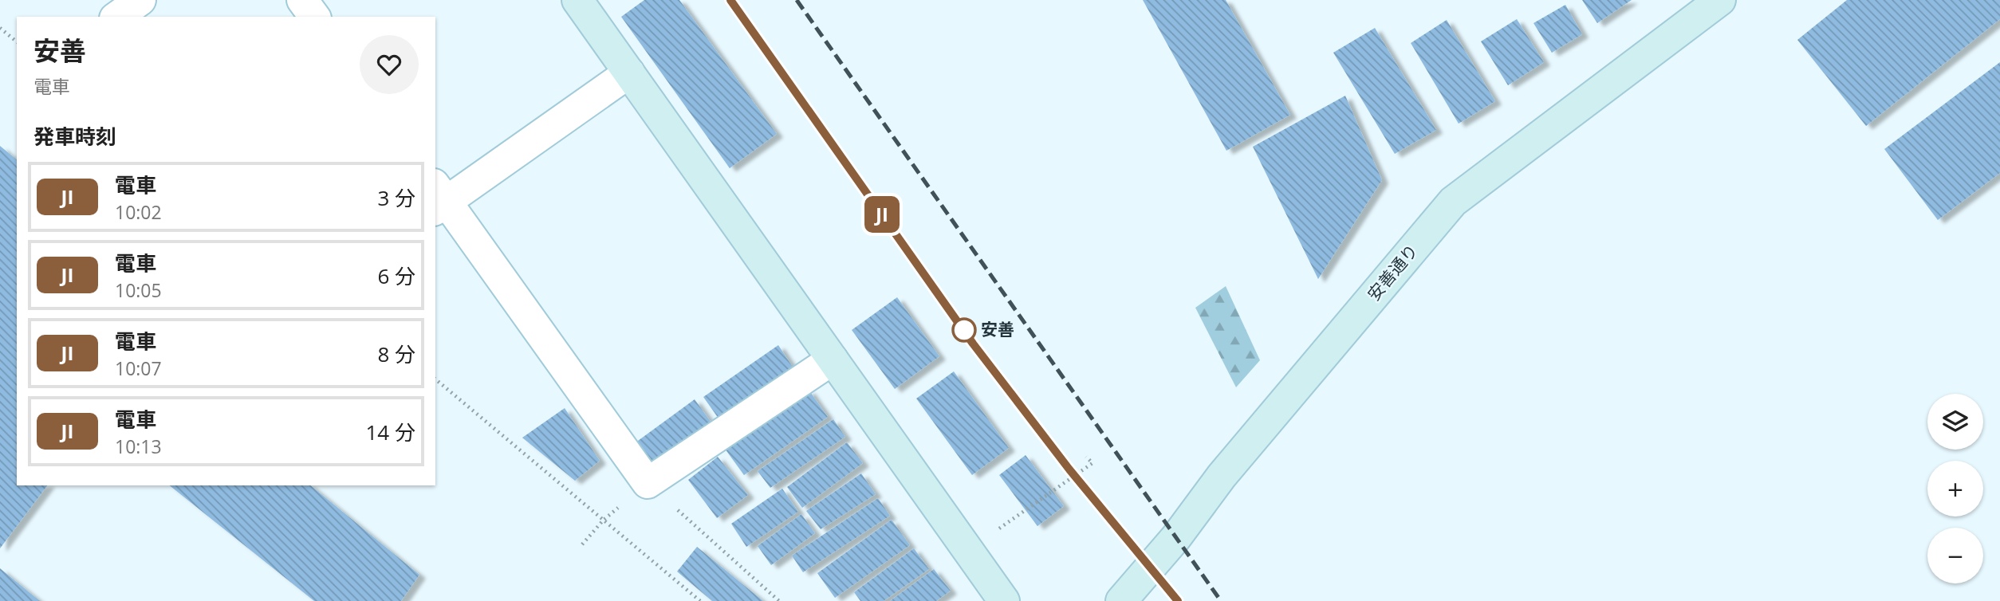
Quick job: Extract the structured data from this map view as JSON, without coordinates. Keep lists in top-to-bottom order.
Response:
{
  "streets": {
    "street": ["安善通り"]
  },
  "places": ["安善"],
  "page": {
    "on_map": "JI",
    "heading": [
      ["安善", "電車"],
      "発車時刻"
    ],
    "list": [
      {
        "mark": "JI",
        "name": "電車",
        "note": "10:02",
        "value": "3 分"
      },
      {
        "mark": "JI",
        "name": "電車",
        "note": "10:05",
        "value": "6 分"
      },
      {
        "mark": "JI",
        "name": "電車",
        "note": "10:07",
        "value": "8 分"
      },
      {
        "mark": "JI",
        "name": "電車",
        "note": "10:13",
        "value": "14 分"
      }
    ],
    "map_buttons": ["+", "−"]
  }
}
